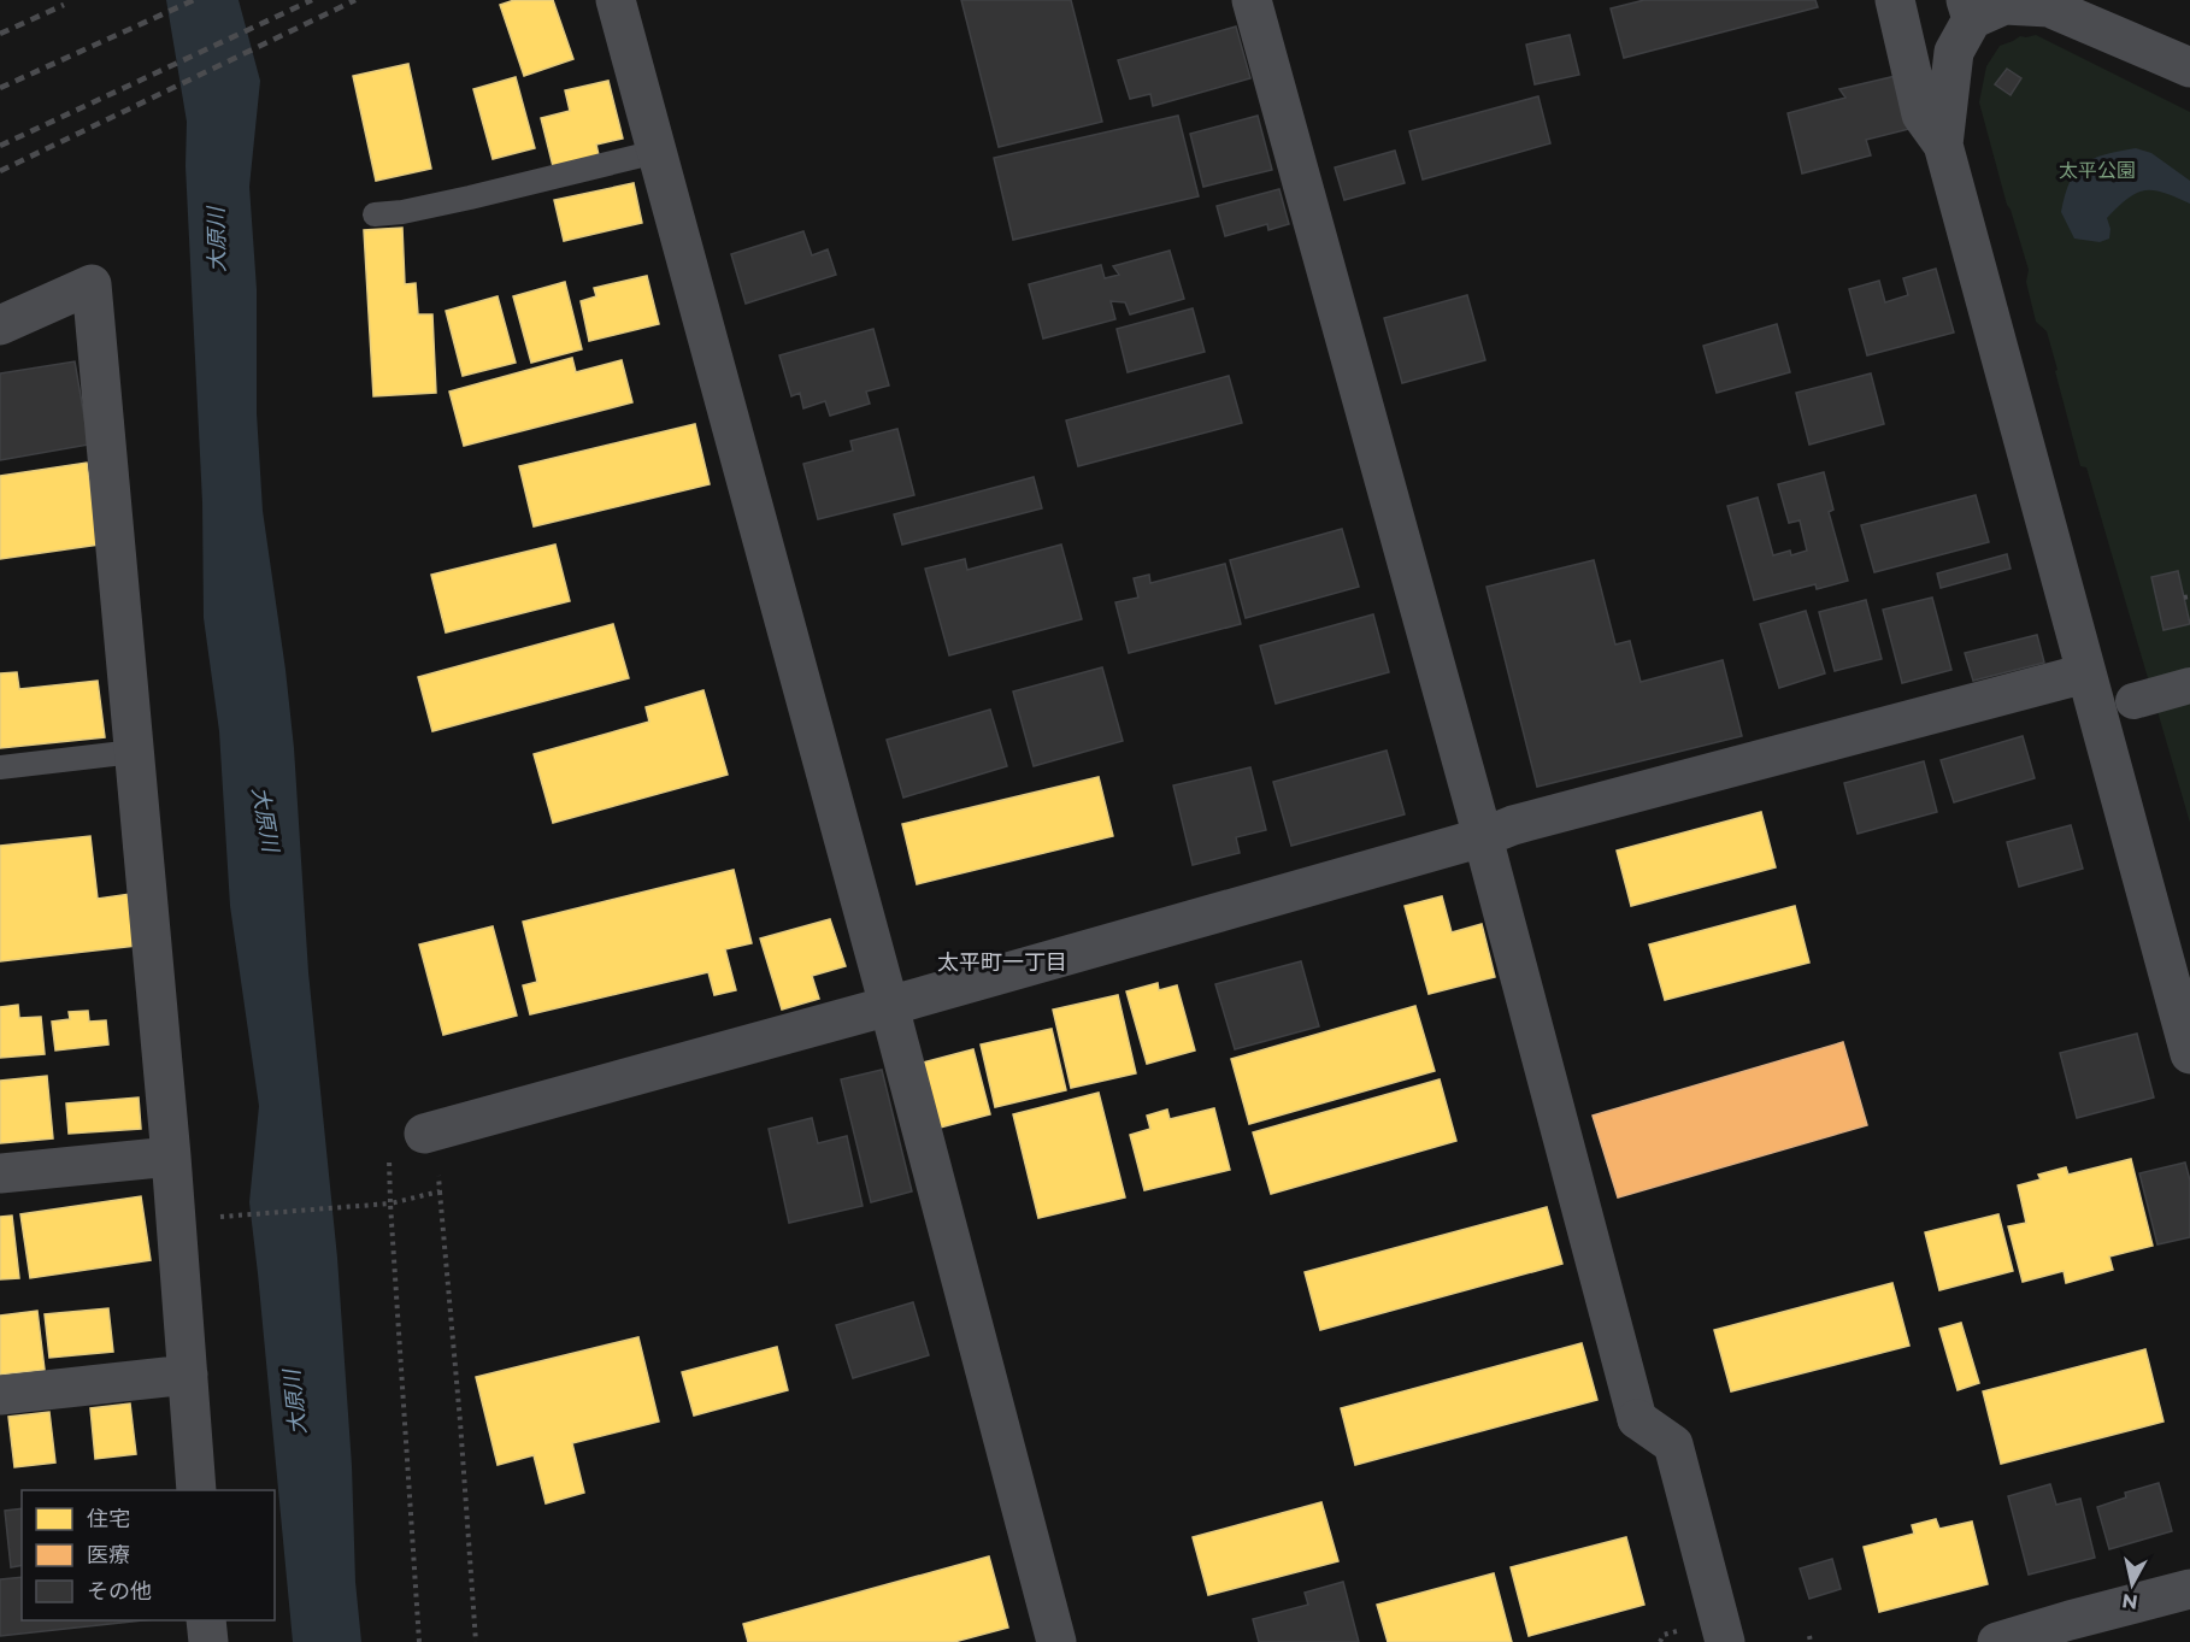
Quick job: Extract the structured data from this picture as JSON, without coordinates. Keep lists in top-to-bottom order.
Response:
{
  "districts": ["太平町一丁目"],
  "water": ["大原川"],
  "parks": ["太平公園"],
  "legend": ["住宅", "医療", "その他"],
  "north": "bottom"
}
